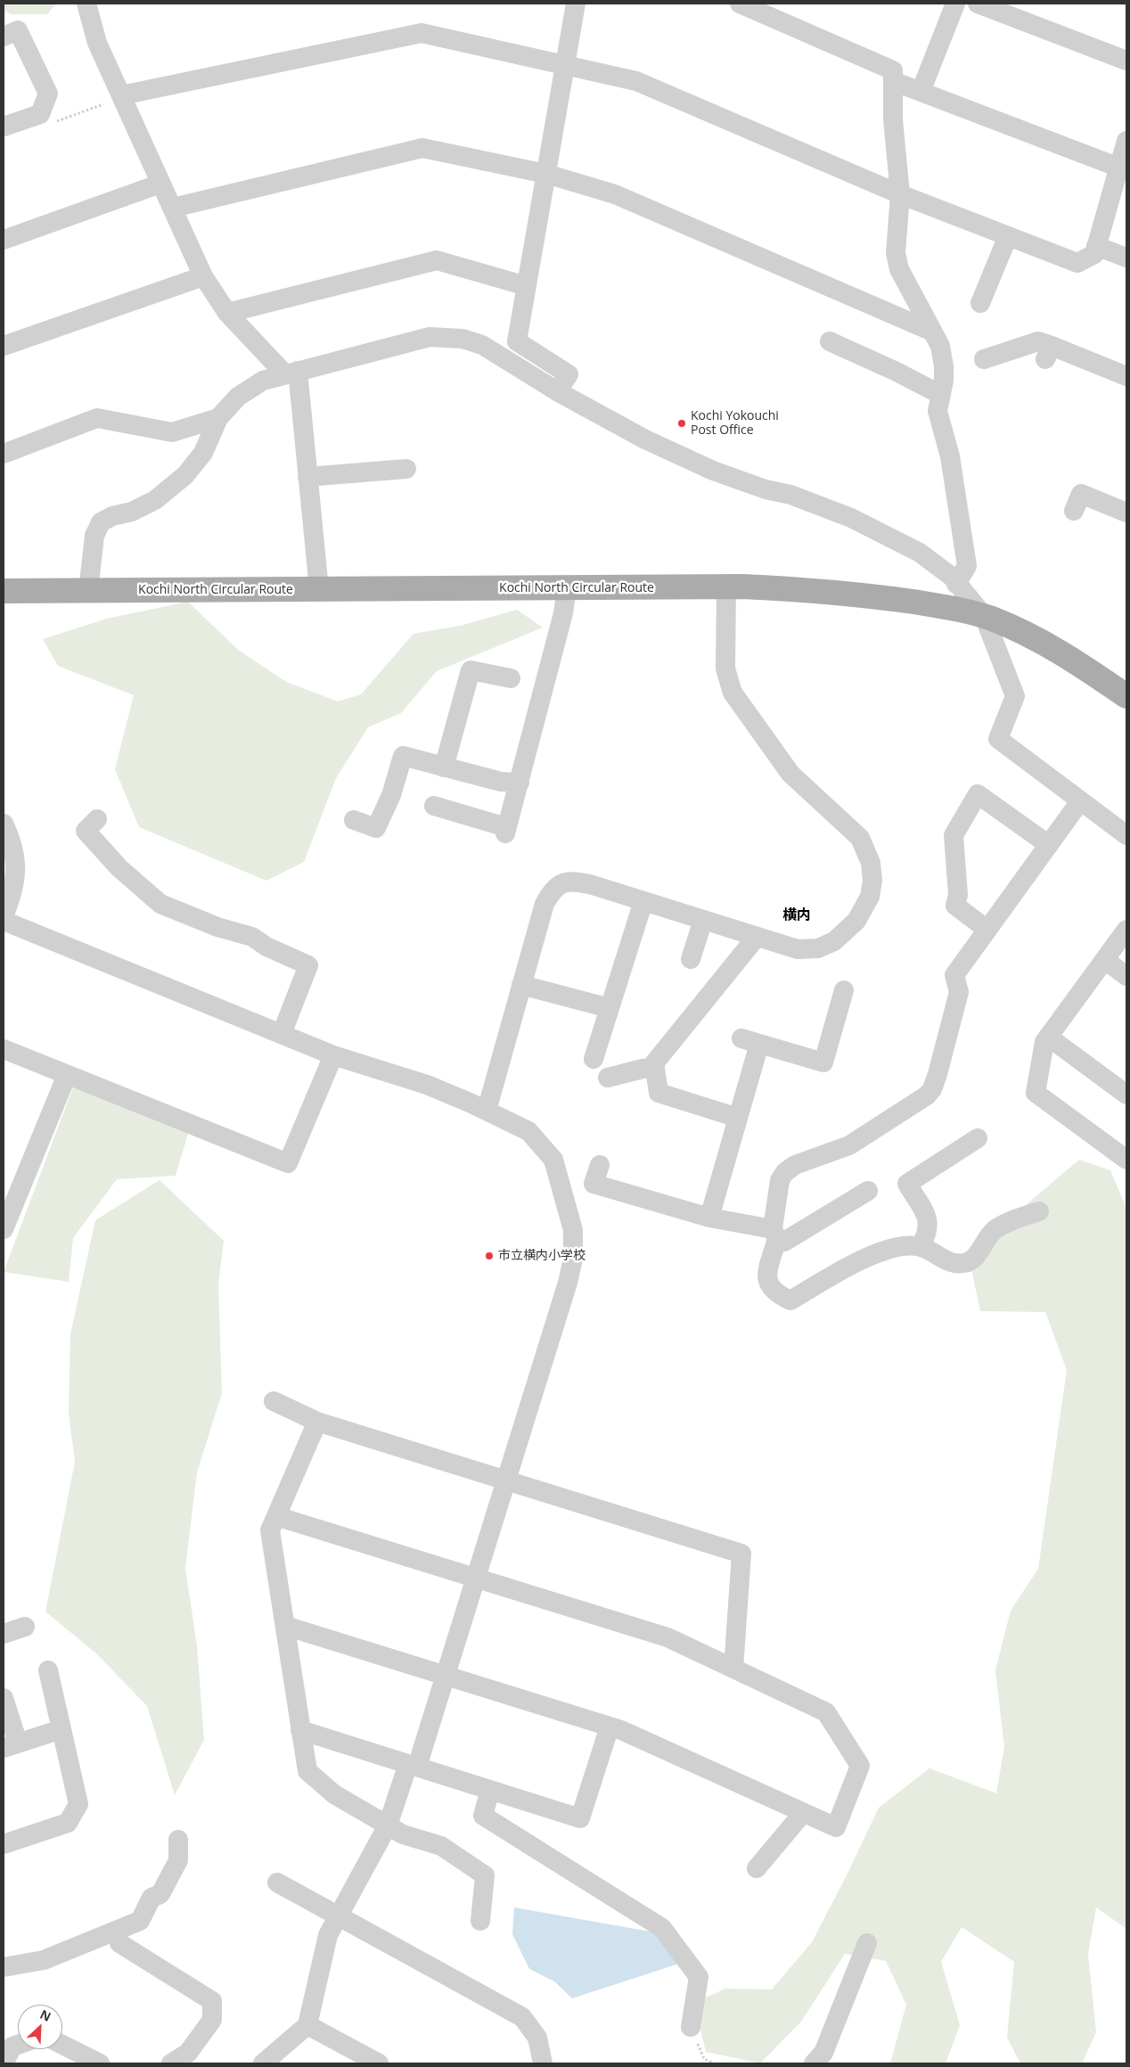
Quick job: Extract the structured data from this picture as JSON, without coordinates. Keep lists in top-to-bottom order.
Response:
{
  "streets": {
    "main road": ["Kochi North Circular Route"]
  },
  "districts": ["横内"],
  "places": ["Kochi Yokouchi Post Office", "市立横内小学校"],
  "north": "top right"
}
